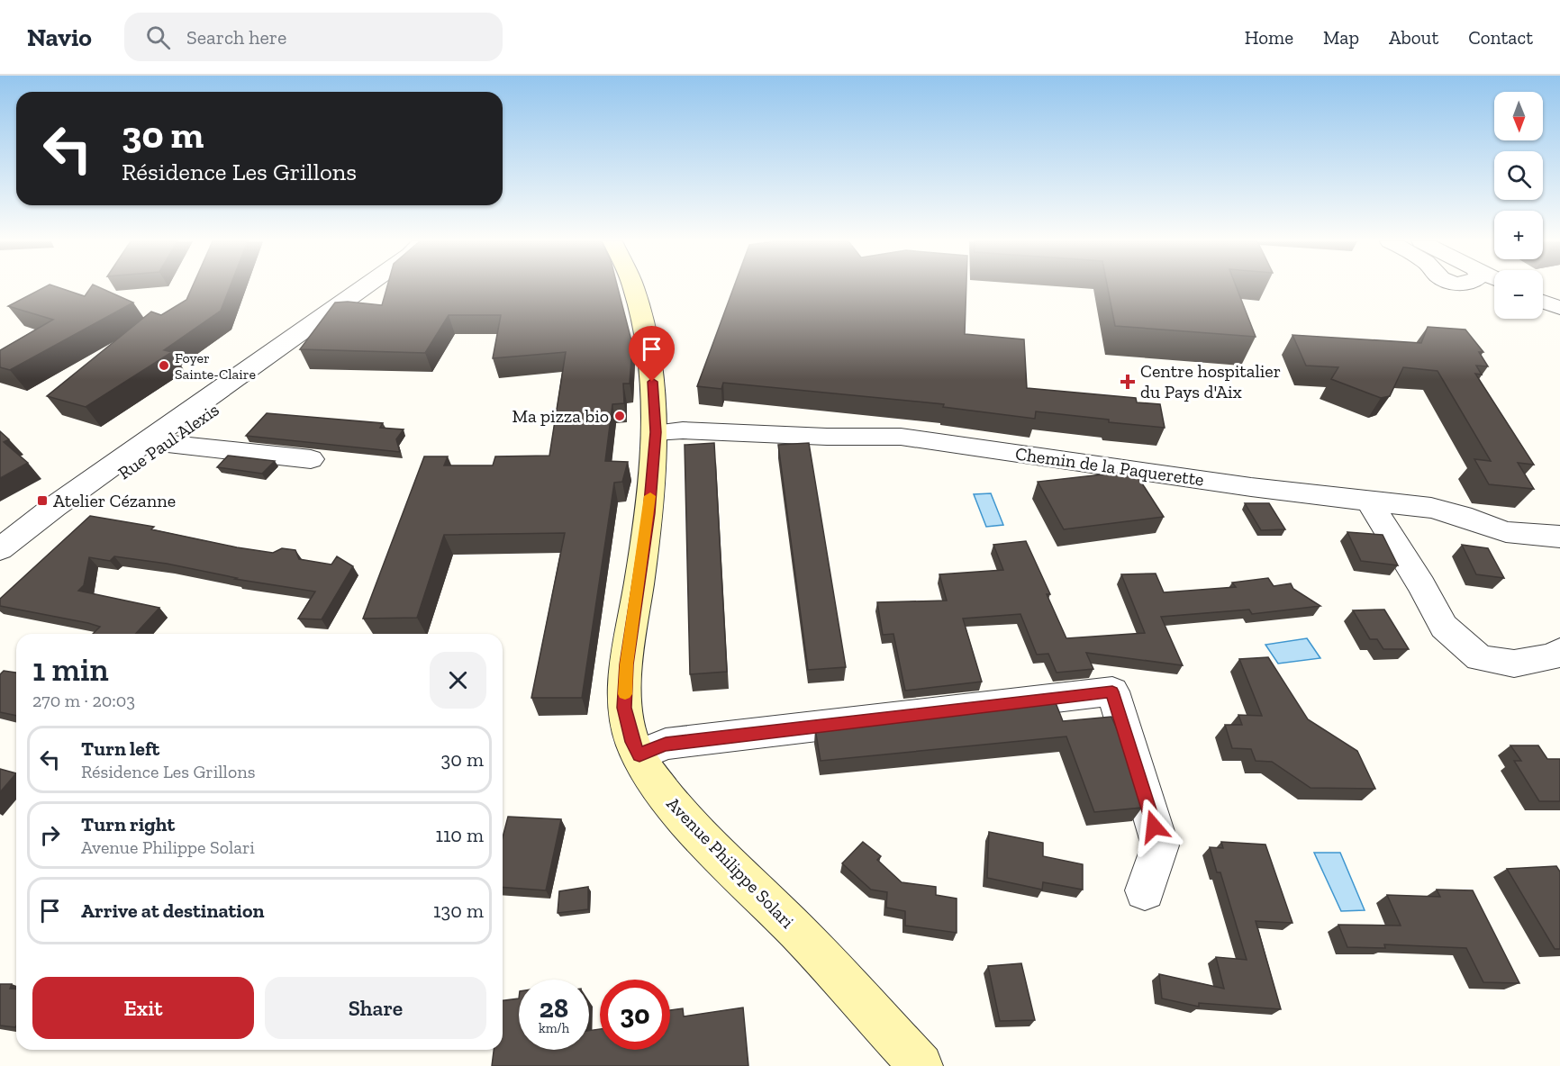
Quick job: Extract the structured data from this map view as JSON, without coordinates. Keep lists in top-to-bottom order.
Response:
{
  "streets": {
    "main road": ["Avenue Philippe Solari"],
    "street": ["Rue Paul Alexis", "Chemin de la Paquerette"]
  },
  "crossings": [
    ["Chemin de la Paquerette", "Avenue Philippe Solari"]
  ],
  "places": {
    "other": ["Foyer Sainte-Claire", "Ma pizza bio"],
    "health": ["Centre hospitalier du Pays d'Aix"],
    "transit": ["Atelier Cézanne"]
  },
  "north": "bottom",
  "page": {
    "header": "Navio",
    "search": "Search here",
    "nav": [
      "Home",
      "Map",
      "About",
      "Contact"
    ],
    "map_buttons": ["+", "−"],
    "turn": ["30 m", "Résidence Les Grillons"],
    "heading": ["1 min", "270 m · 20:03"],
    "list": [
      {
        "name": "Turn left",
        "note": "Résidence Les Grillons",
        "value": "30 m"
      },
      {
        "name": "Turn right",
        "note": "Avenue Philippe Solari",
        "value": "110 m"
      },
      {
        "name": "Arrive at destination",
        "value": "130 m"
      }
    ],
    "buttons": ["Exit", "Share"],
    "speed": "28 km/h",
    "limit": "30"
  }
}
